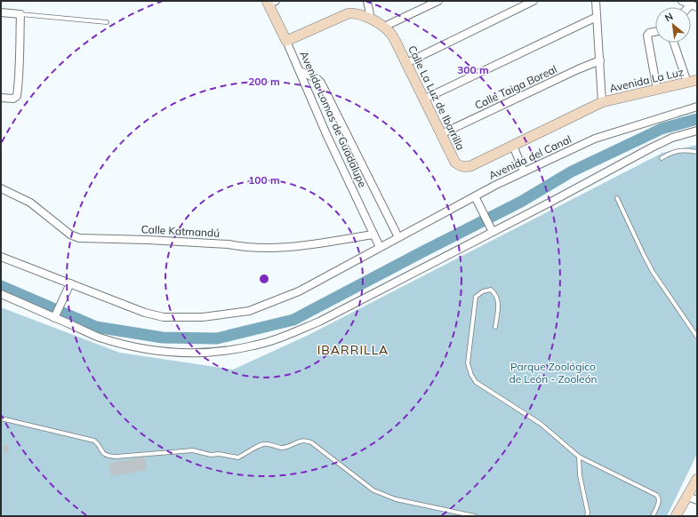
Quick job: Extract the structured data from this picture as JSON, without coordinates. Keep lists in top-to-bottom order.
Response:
{
  "streets": {
    "street": [
      "Avenida La Luz",
      "Calle Taiga Boreal",
      "Calle La Luz de Ibarrilla",
      "Avenida Lomas de Guadalupe",
      "Avenida del Canal",
      "Calle Katmandú"
    ]
  },
  "crossings": [
    ["Avenida La Luz", "Calle La Luz de Ibarrilla"],
    ["Calle Taiga Boreal", "Calle La Luz de Ibarrilla"],
    ["Avenida Lomas de Guadalupe", "Avenida del Canal"],
    ["Avenida Lomas de Guadalupe", "Calle Katmandú"]
  ],
  "districts": ["IBARRILLA"],
  "parks": ["Parque Zoológico de León - Zooleón"],
  "north": "top left",
  "rings": ["300 m", "200 m", "100 m"]
}
